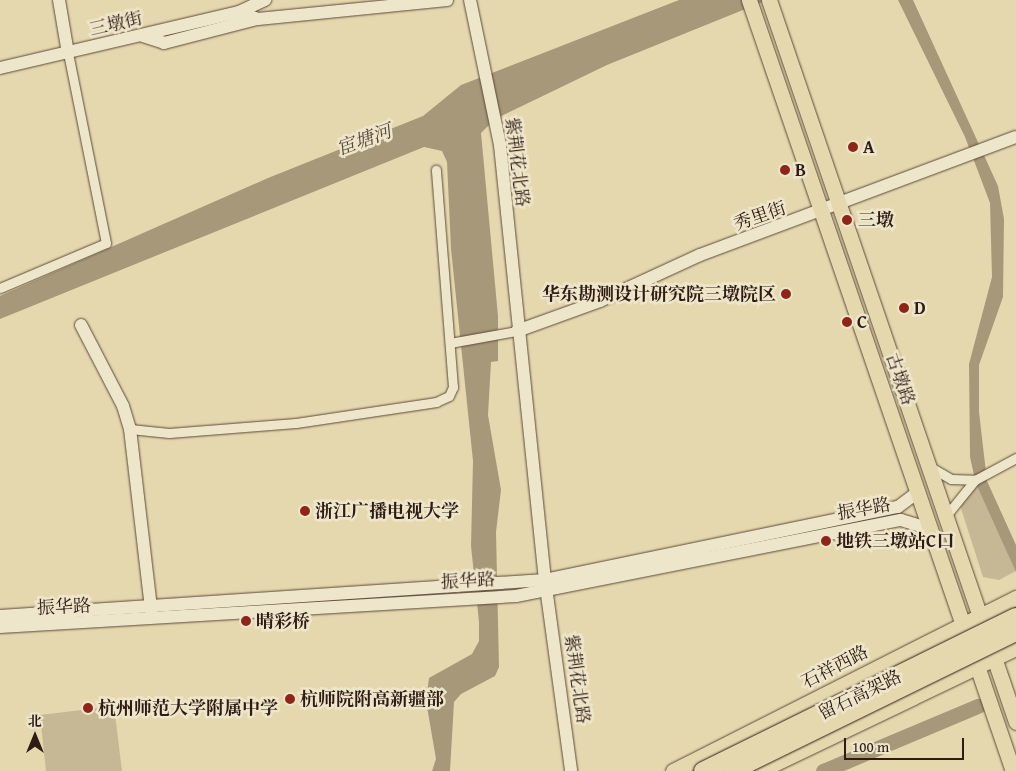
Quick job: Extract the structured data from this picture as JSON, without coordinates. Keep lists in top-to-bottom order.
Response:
{
  "streets": {
    "highway": ["留石高架路"],
    "main road": [
      "三墩街",
      "紫荆花北路",
      "秀里街",
      "古墩路",
      "振华路",
      "石祥西路"
    ]
  },
  "crossings": [
    ["紫荆花北路", "秀里街"],
    ["紫荆花北路", "振华路"],
    ["秀里街", "古墩路"],
    ["古墩路", "振华路"],
    ["古墩路", "石祥西路"]
  ],
  "water": ["宦塘河"],
  "places": [
    "A",
    "B",
    "三墩",
    "华东勘测设计研究院三墩院区",
    "D",
    "C",
    "浙江广播电视大学",
    "地铁三墩站C口",
    "晴彩桥",
    "杭师院附高新疆部",
    "杭州师范大学附属中学"
  ],
  "scale_bar": "100 m",
  "north": "top"
}
